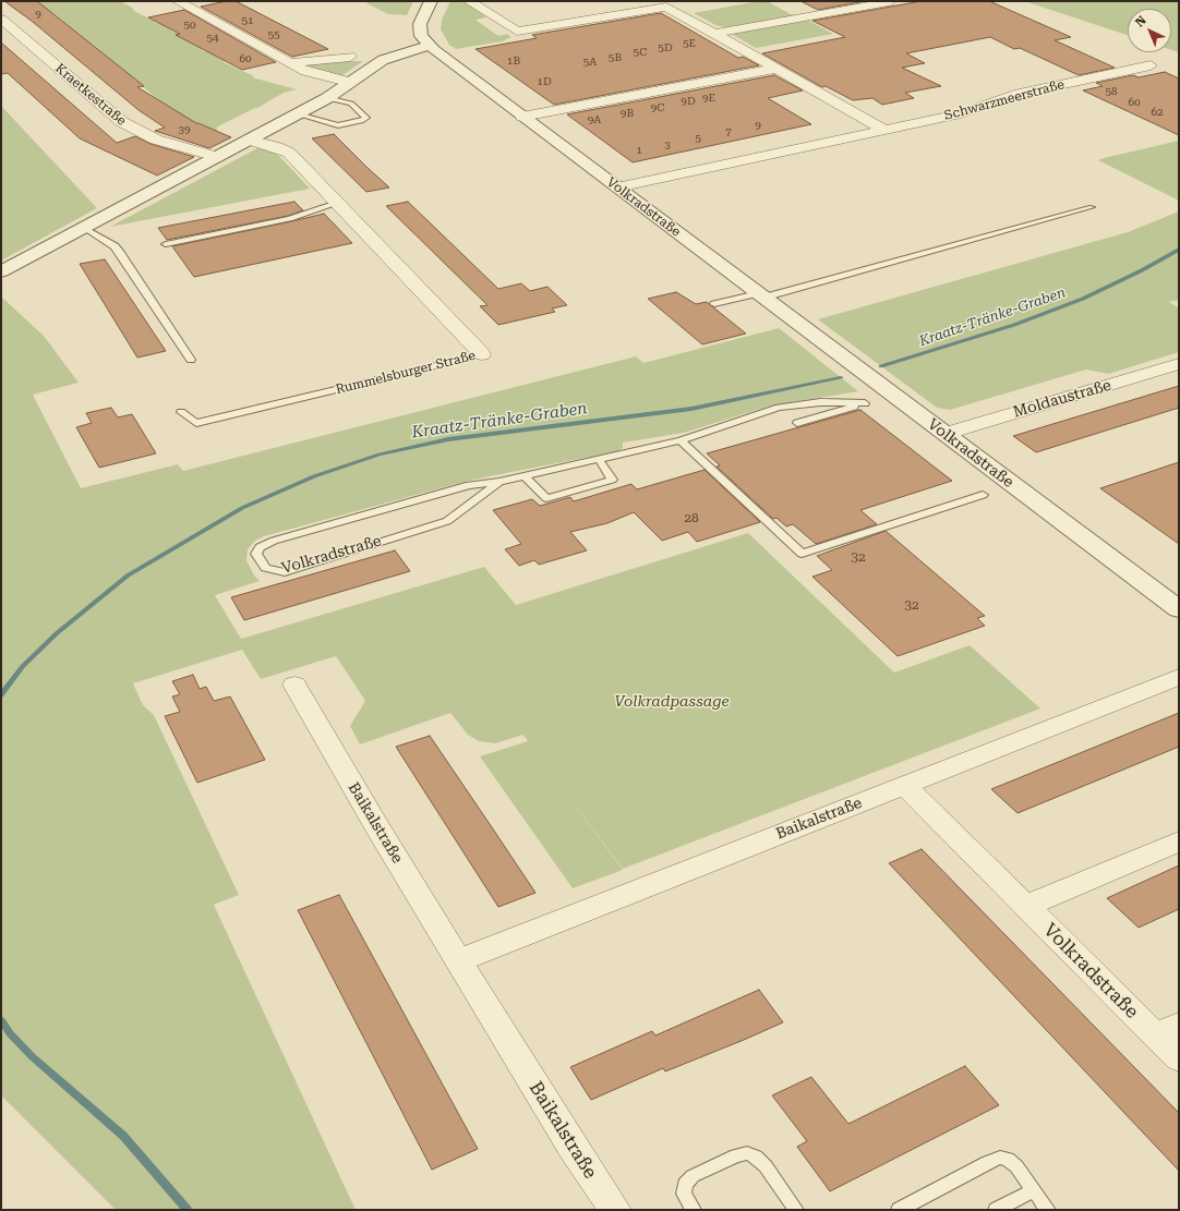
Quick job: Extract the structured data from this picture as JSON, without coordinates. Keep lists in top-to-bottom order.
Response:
{
  "streets": {
    "street": [
      "Kraetkestraße",
      "Schwarzmeerstraße",
      "Volkradstraße",
      "Rummelsburger Straße",
      "Moldaustraße",
      "Baikalstraße"
    ]
  },
  "crossings": [
    ["Schwarzmeerstraße", "Volkradstraße"],
    ["Volkradstraße", "Moldaustraße"],
    ["Volkradstraße", "Baikalstraße"]
  ],
  "water": ["Kraatz-Tränke-Graben"],
  "parks": ["Volkradpassage"],
  "house_numbers": [
    "9",
    "51",
    "50",
    "55",
    "54",
    "5E",
    "5D",
    "5C",
    "5B",
    "60",
    "1B",
    "5A",
    "1D",
    "58",
    "9E",
    "9D",
    "60",
    "9C",
    "62",
    "9B",
    "9A",
    "9",
    "39",
    "7",
    "5",
    "3",
    "1",
    "28",
    "32",
    "32"
  ],
  "north": "top left"
}
